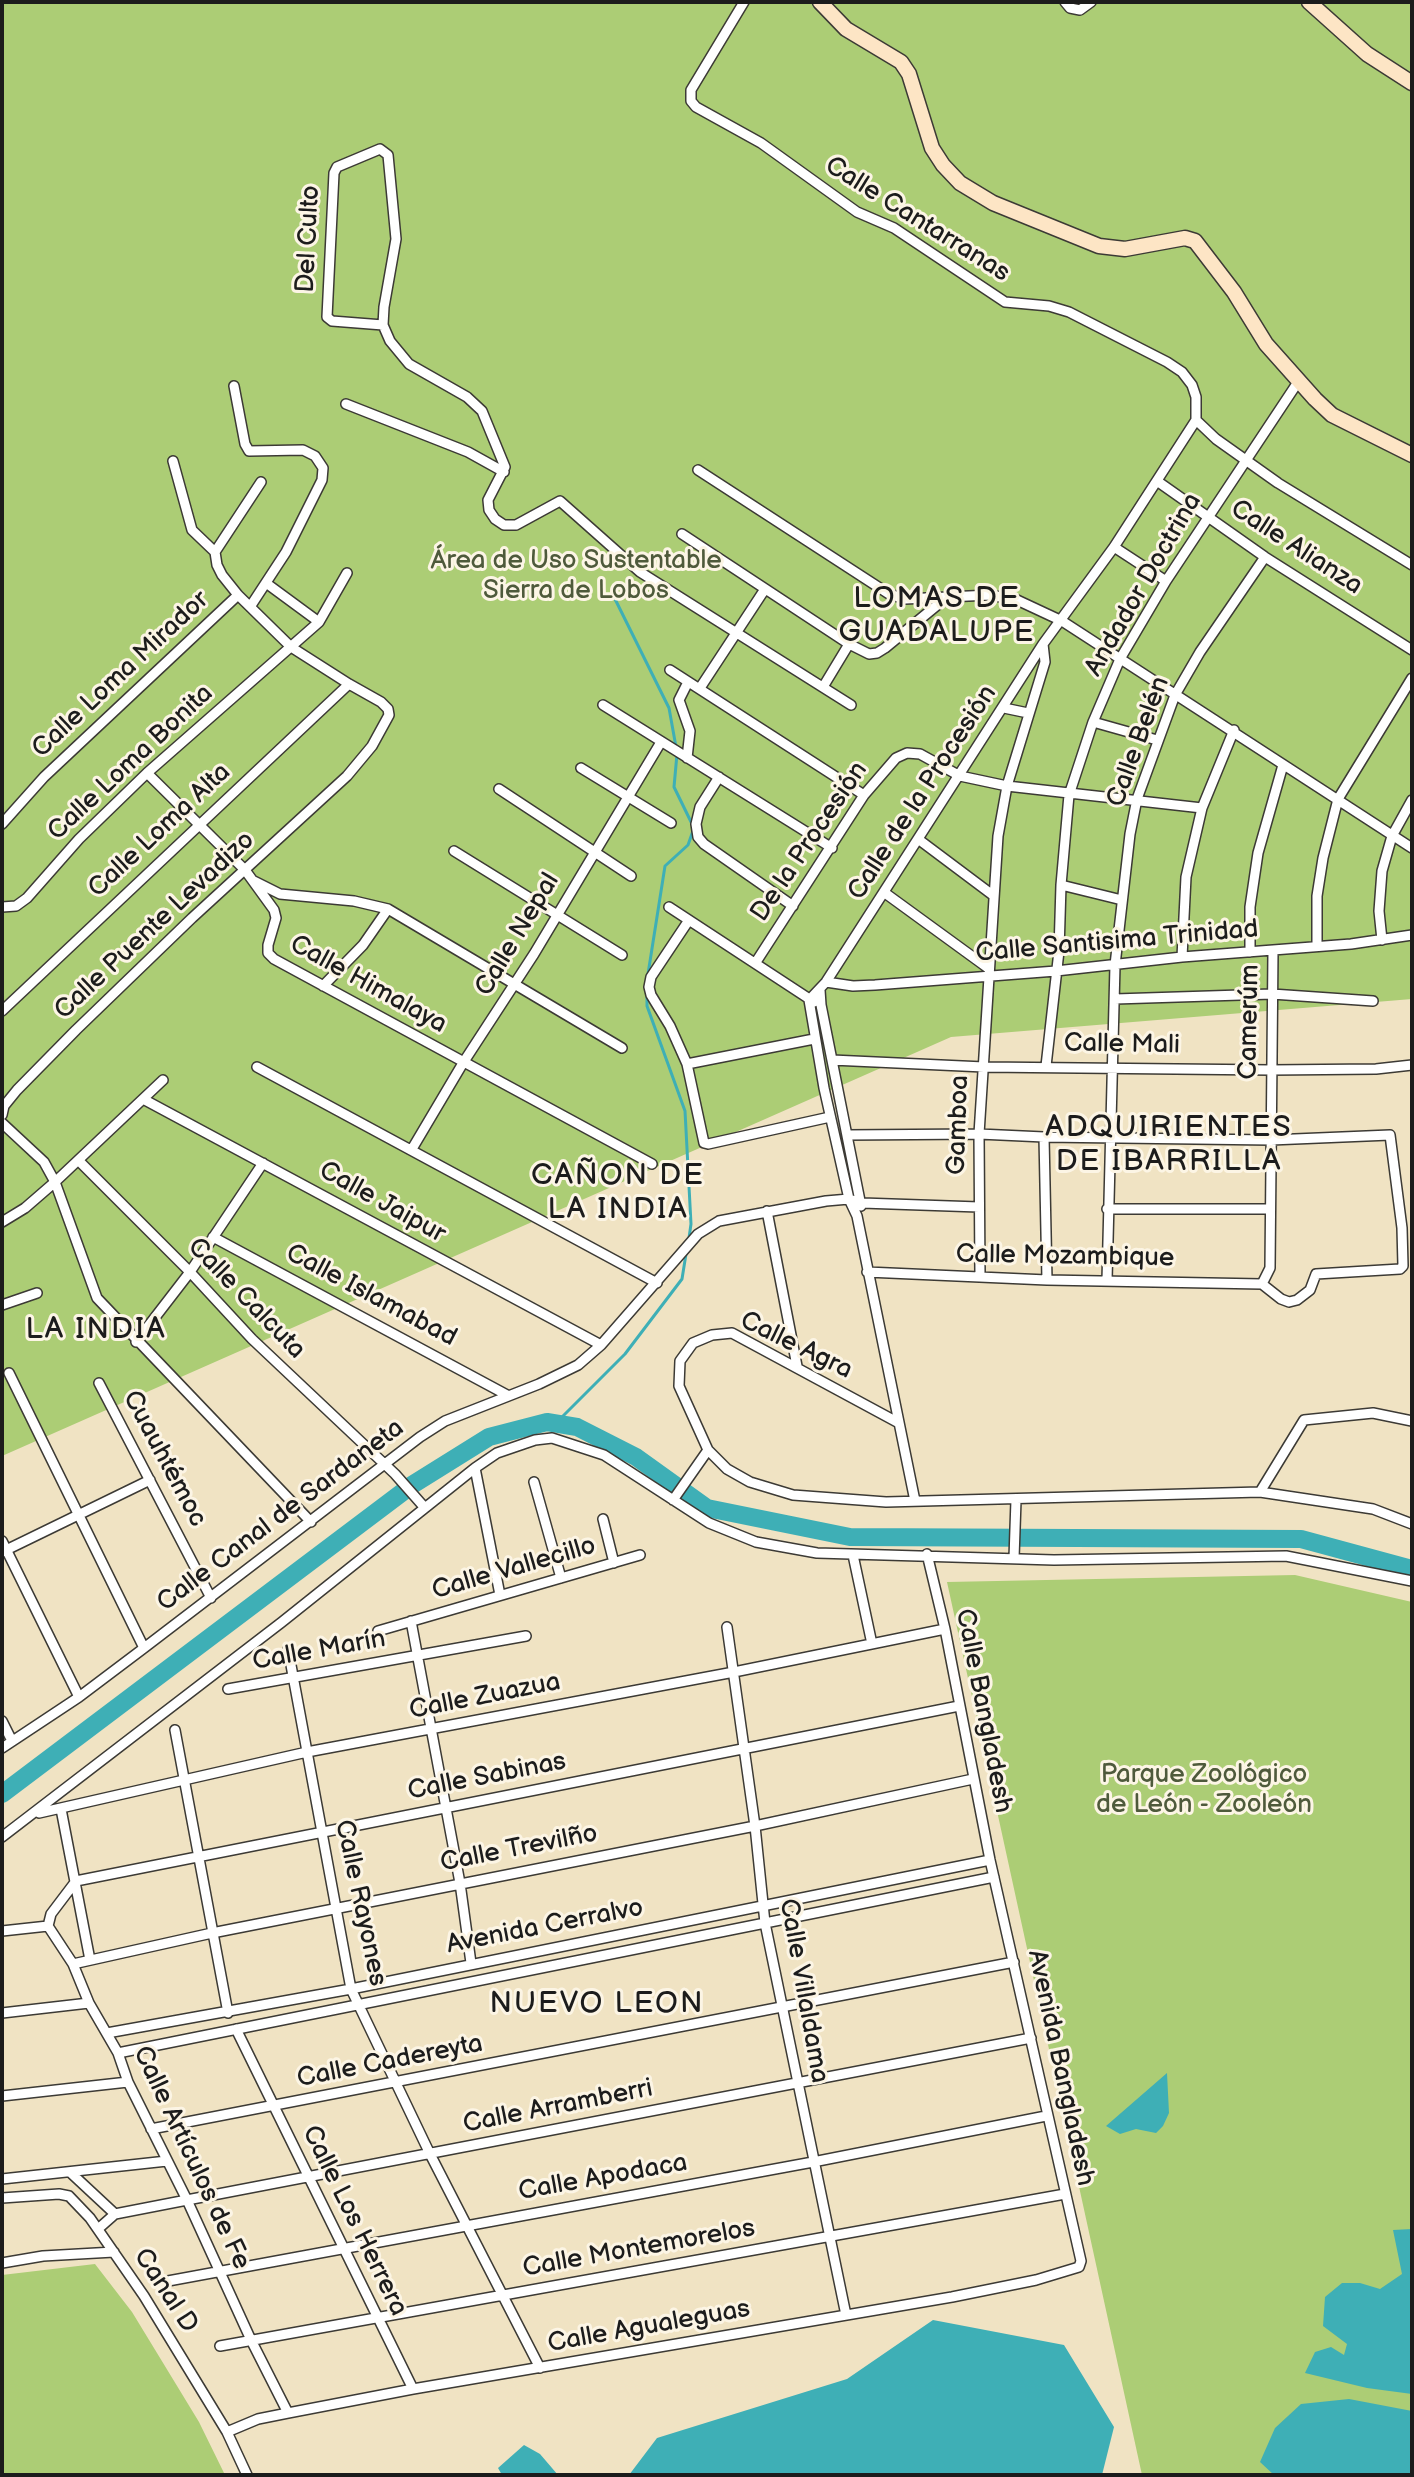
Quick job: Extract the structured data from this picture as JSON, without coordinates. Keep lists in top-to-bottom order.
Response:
{
  "streets": {
    "street": [
      "Calle Cantarranas",
      "Del Culto",
      "Calle Alianza",
      "Andador Doctrina",
      "Calle Loma Mirador",
      "Calle Belén",
      "Calle Loma Bonita",
      "Calle de la Procesión",
      "Calle Loma Alta",
      "De la Procesión",
      "Calle Puente Levadizo",
      "Calle Nepal",
      "Calle Santisima Trinidad",
      "Calle Himalaya",
      "Camerúm",
      "Calle Mali",
      "Gamboa",
      "Calle Jaipur",
      "Calle Mozambique",
      "Calle Islamabad",
      "Calle Calcuta",
      "Calle Agra",
      "Cuauhtémoc",
      "Calle Canal de Sardaneta",
      "Calle Vallecillo",
      "Calle Marín",
      "Calle Zuazua",
      "Calle Bangladesh",
      "Calle Sabinas",
      "Calle Trevilño",
      "Calle Rayones",
      "Avenida Cerralvo",
      "Calle Villaldama",
      "Calle Cadereyta",
      "Avenida Bangladesh",
      "Calle Arramberri",
      "Calle Artículos de Fe",
      "Calle Apodaca",
      "Calle Los Herrera",
      "Calle Montemorelos",
      "Canal D",
      "Calle Agualeguas"
    ]
  },
  "crossings": [
    ["Calle Cantarranas", "Calle de la Procesión"],
    ["Calle Alianza", "Andador Doctrina"],
    ["Calle Alianza", "Calle Belén"],
    ["Calle Alianza", "Calle de la Procesión"],
    ["Andador Doctrina", "Calle Santisima Trinidad"],
    ["Andador Doctrina", "Calle Mali"],
    ["Calle Belén", "Calle Santisima Trinidad"],
    ["Calle Belén", "Calle Mali"],
    ["Calle Belén", "Calle Mozambique"],
    ["Calle Loma Bonita", "Calle Himalaya"],
    ["Calle de la Procesión", "De la Procesión"],
    ["Calle de la Procesión", "Calle Santisima Trinidad"],
    ["Calle de la Procesión", "Gamboa"],
    ["Calle Loma Alta", "Calle Puente Levadizo"],
    ["Calle Loma Alta", "Calle Himalaya"],
    ["Calle Puente Levadizo", "Calle Himalaya"],
    ["Calle Nepal", "Calle Himalaya"],
    ["Calle Santisima Trinidad", "Camerúm"],
    ["Calle Santisima Trinidad", "Gamboa"],
    ["Camerúm", "Calle Mali"],
    ["Camerúm", "Calle Mozambique"],
    ["Calle Mali", "Gamboa"],
    ["Gamboa", "Calle Mozambique"],
    ["Calle Jaipur", "Calle Canal de Sardaneta"],
    ["Calle Islamabad", "Calle Canal de Sardaneta"],
    ["Calle Calcuta", "Calle Canal de Sardaneta"],
    ["Cuauhtémoc", "Calle Canal de Sardaneta"],
    ["Calle Vallecillo", "Calle Marín"],
    ["Calle Vallecillo", "Calle Zuazua"],
    ["Calle Vallecillo", "Calle Sabinas"],
    ["Calle Vallecillo", "Calle Trevilño"],
    ["Calle Vallecillo", "Avenida Cerralvo"],
    ["Calle Marín", "Calle Rayones"],
    ["Calle Zuazua", "Calle Bangladesh"],
    ["Calle Zuazua", "Calle Rayones"],
    ["Calle Zuazua", "Calle Villaldama"],
    ["Calle Bangladesh", "Calle Sabinas"],
    ["Calle Bangladesh", "Calle Trevilño"],
    ["Calle Bangladesh", "Avenida Cerralvo"],
    ["Calle Bangladesh", "Avenida Bangladesh"],
    ["Calle Sabinas", "Calle Rayones"],
    ["Calle Sabinas", "Calle Villaldama"],
    ["Calle Trevilño", "Calle Rayones"],
    ["Calle Trevilño", "Calle Villaldama"],
    ["Calle Trevilño", "Calle Artículos de Fe"],
    ["Calle Rayones", "Avenida Cerralvo"],
    ["Calle Rayones", "Calle Cadereyta"],
    ["Calle Rayones", "Calle Arramberri"],
    ["Calle Rayones", "Calle Apodaca"],
    ["Calle Rayones", "Calle Montemorelos"],
    ["Calle Rayones", "Calle Agualeguas"],
    ["Avenida Cerralvo", "Calle Villaldama"],
    ["Avenida Cerralvo", "Avenida Bangladesh"],
    ["Avenida Cerralvo", "Calle Artículos de Fe"],
    ["Avenida Cerralvo", "Calle Los Herrera"],
    ["Calle Villaldama", "Calle Cadereyta"],
    ["Calle Villaldama", "Calle Arramberri"],
    ["Calle Villaldama", "Calle Apodaca"],
    ["Calle Villaldama", "Calle Montemorelos"],
    ["Calle Villaldama", "Calle Agualeguas"],
    ["Calle Cadereyta", "Avenida Bangladesh"],
    ["Calle Cadereyta", "Calle Artículos de Fe"],
    ["Calle Cadereyta", "Calle Los Herrera"],
    ["Avenida Bangladesh", "Calle Arramberri"],
    ["Avenida Bangladesh", "Calle Apodaca"],
    ["Avenida Bangladesh", "Calle Montemorelos"],
    ["Avenida Bangladesh", "Calle Agualeguas"],
    ["Calle Arramberri", "Calle Artículos de Fe"],
    ["Calle Arramberri", "Calle Los Herrera"],
    ["Calle Artículos de Fe", "Calle Apodaca"],
    ["Calle Artículos de Fe", "Calle Montemorelos"],
    ["Calle Artículos de Fe", "Calle Agualeguas"],
    ["Calle Apodaca", "Calle Los Herrera"],
    ["Calle Los Herrera", "Calle Montemorelos"],
    ["Calle Los Herrera", "Calle Agualeguas"],
    ["Canal D", "Calle Agualeguas"]
  ],
  "districts": [
    "LOMAS DE GUADALUPE",
    "ADQUIRIENTES DE IBARRILLA",
    "CAÑON DE LA INDIA",
    "LA INDIA",
    "NUEVO LEON"
  ],
  "parks": ["Área de Uso Sustentable Sierra de Lobos", "Parque Zoológico de León - Zooleón"]
}
